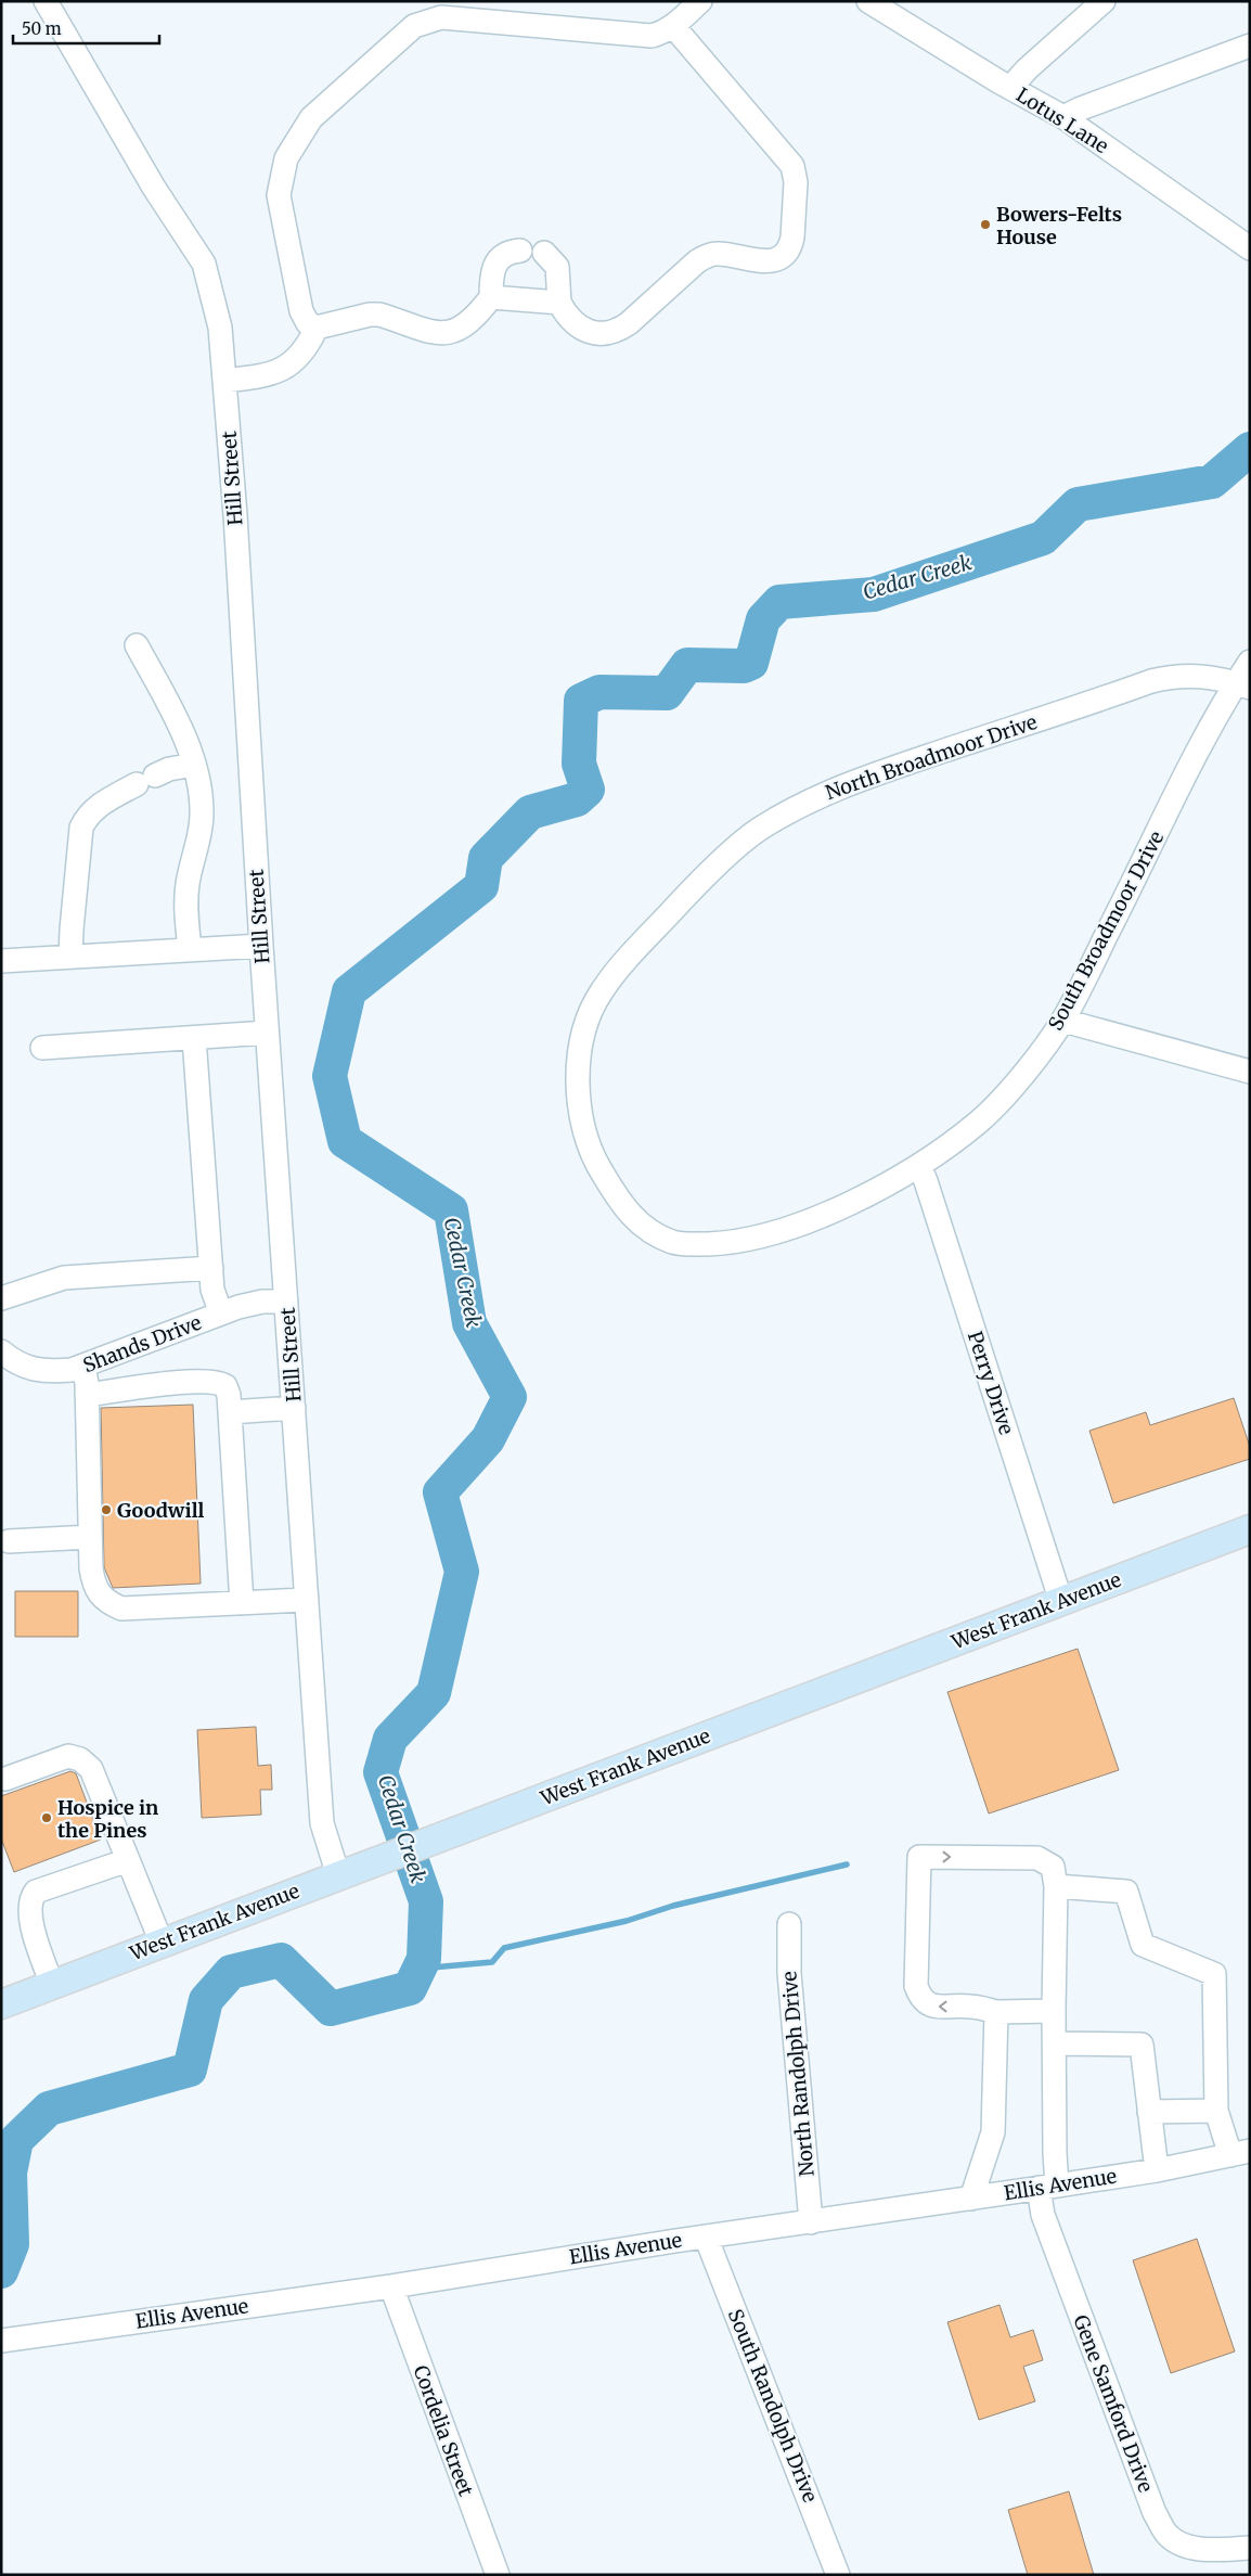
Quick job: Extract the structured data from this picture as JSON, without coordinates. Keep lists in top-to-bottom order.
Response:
{
  "streets": {
    "main road": ["West Frank Avenue"],
    "street": [
      "Lotus Lane",
      "Hill Street",
      "North Broadmoor Drive",
      "South Broadmoor Drive",
      "Shands Drive",
      "Perry Drive",
      "North Randolph Drive",
      "Ellis Avenue",
      "Gene Samford Drive",
      "South Randolph Drive",
      "Cordelia Street"
    ]
  },
  "crossings": [
    ["Hill Street", "Shands Drive"],
    ["Hill Street", "West Frank Avenue"],
    ["North Broadmoor Drive", "South Broadmoor Drive"],
    ["North Broadmoor Drive", "Perry Drive"],
    ["South Broadmoor Drive", "Perry Drive"],
    ["Perry Drive", "West Frank Avenue"],
    ["North Randolph Drive", "Ellis Avenue"],
    ["Ellis Avenue", "Gene Samford Drive"],
    ["Ellis Avenue", "South Randolph Drive"],
    ["Ellis Avenue", "Cordelia Street"]
  ],
  "water": ["Cedar Creek"],
  "places": ["Bowers-Felts House", "Goodwill", "Hospice in the Pines"],
  "scale_bar": "50 m"
}
